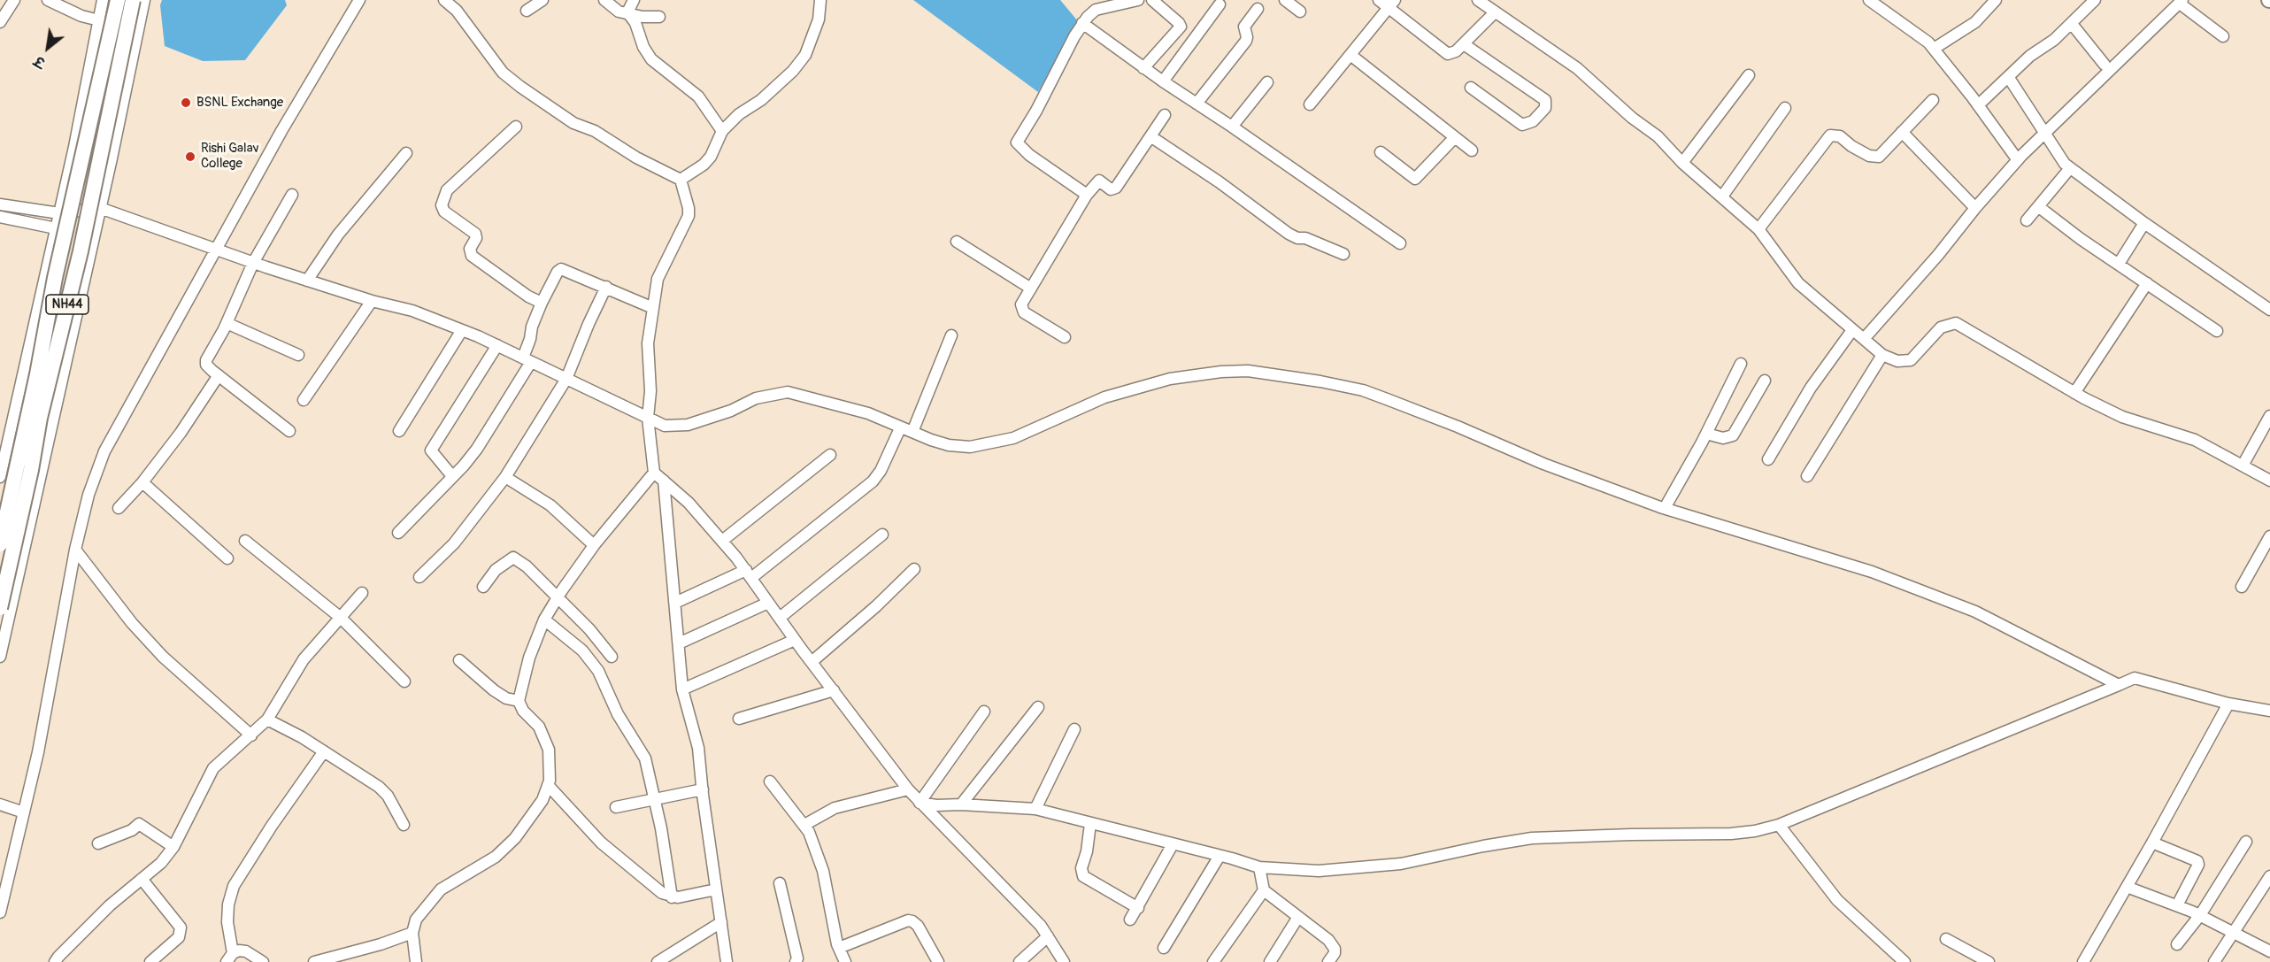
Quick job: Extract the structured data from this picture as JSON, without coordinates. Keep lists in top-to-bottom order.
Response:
{
  "streets": {
    "highway": ["NH44"]
  },
  "places": ["BSNL Exchange", "Rishi Galav College"],
  "north": "bottom left"
}
